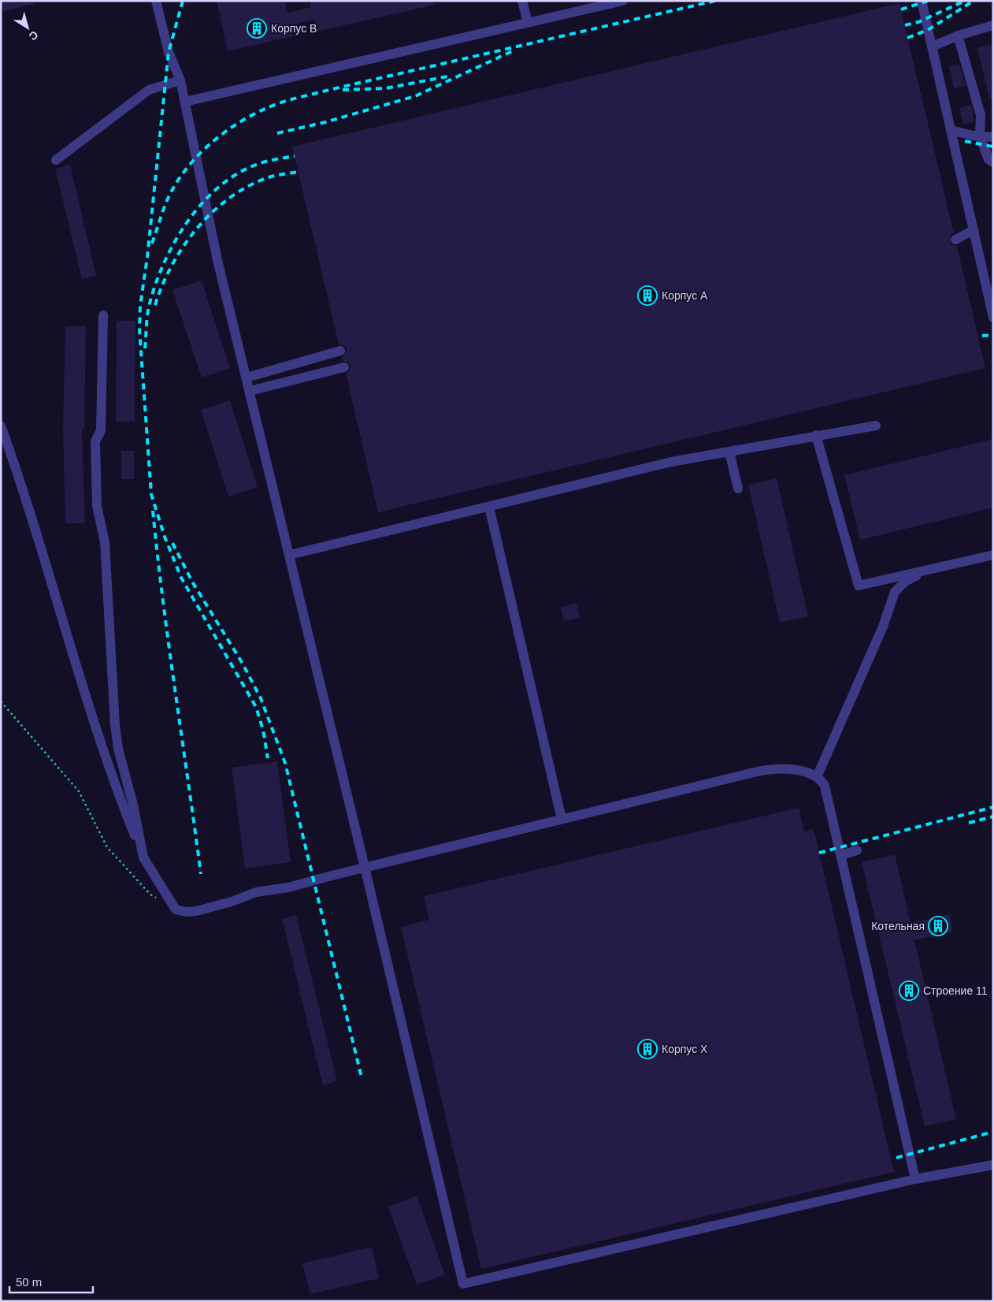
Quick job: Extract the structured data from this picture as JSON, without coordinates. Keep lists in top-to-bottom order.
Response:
{
  "places": {
    "building": [
      "Корпус В",
      "Корпус А",
      "Котельная",
      "Строение 11",
      "Корпус Х"
    ]
  },
  "scale_bar": "50 m",
  "north": "bottom right"
}
